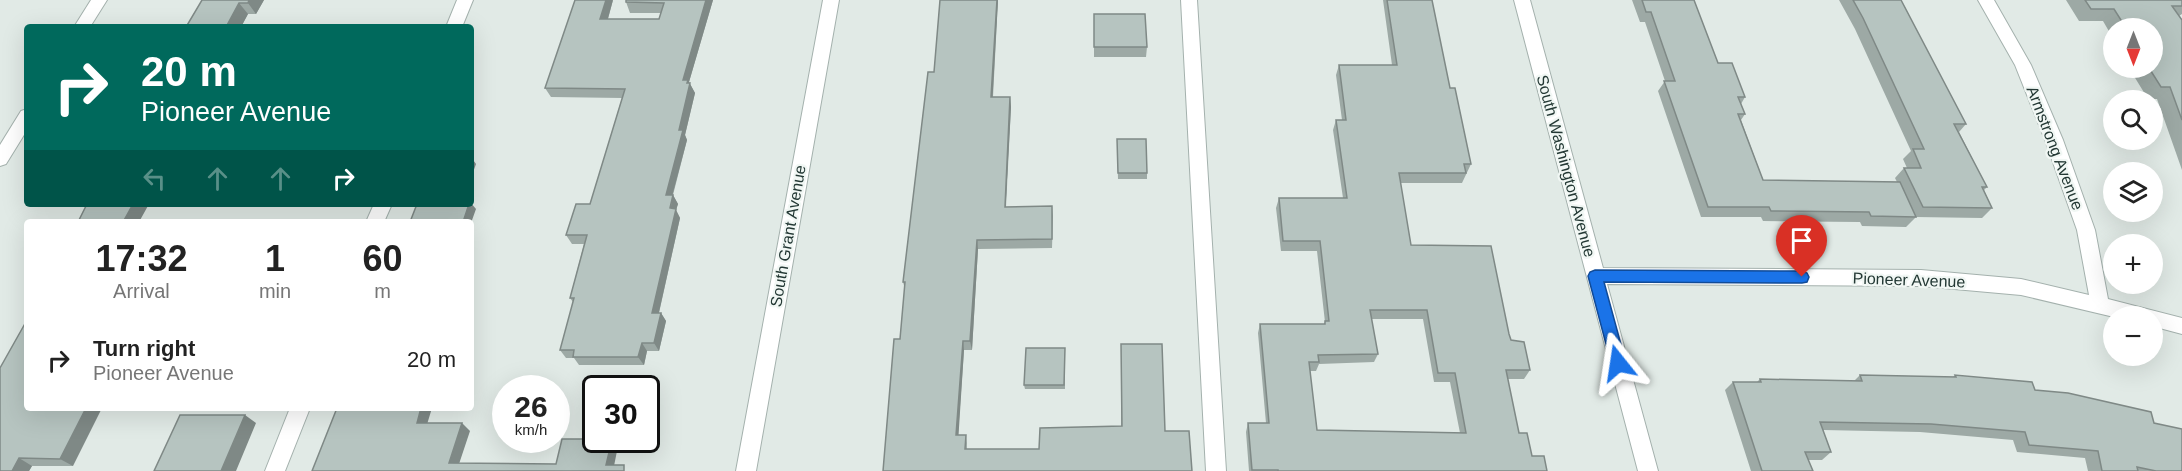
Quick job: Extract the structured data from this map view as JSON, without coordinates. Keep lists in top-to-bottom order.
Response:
{
  "streets": {
    "street": [
      "Armstrong Avenue",
      "South Washington Avenue",
      "South Grant Avenue",
      "Pioneer Avenue"
    ]
  },
  "crossings": [
    ["Armstrong Avenue", "Pioneer Avenue"],
    ["South Washington Avenue", "Pioneer Avenue"]
  ],
  "north": "bottom",
  "page": {
    "map_buttons": ["+", "−"],
    "turn": ["20 m", "Pioneer Avenue"],
    "eta": [
      "17:32",
      "Arrival",
      "1",
      "min",
      "60",
      "m"
    ],
    "list": [
      {
        "name": "Turn right",
        "note": "Pioneer Avenue",
        "value": "20 m"
      }
    ],
    "speed": "26 km/h",
    "limit": "30"
  }
}
